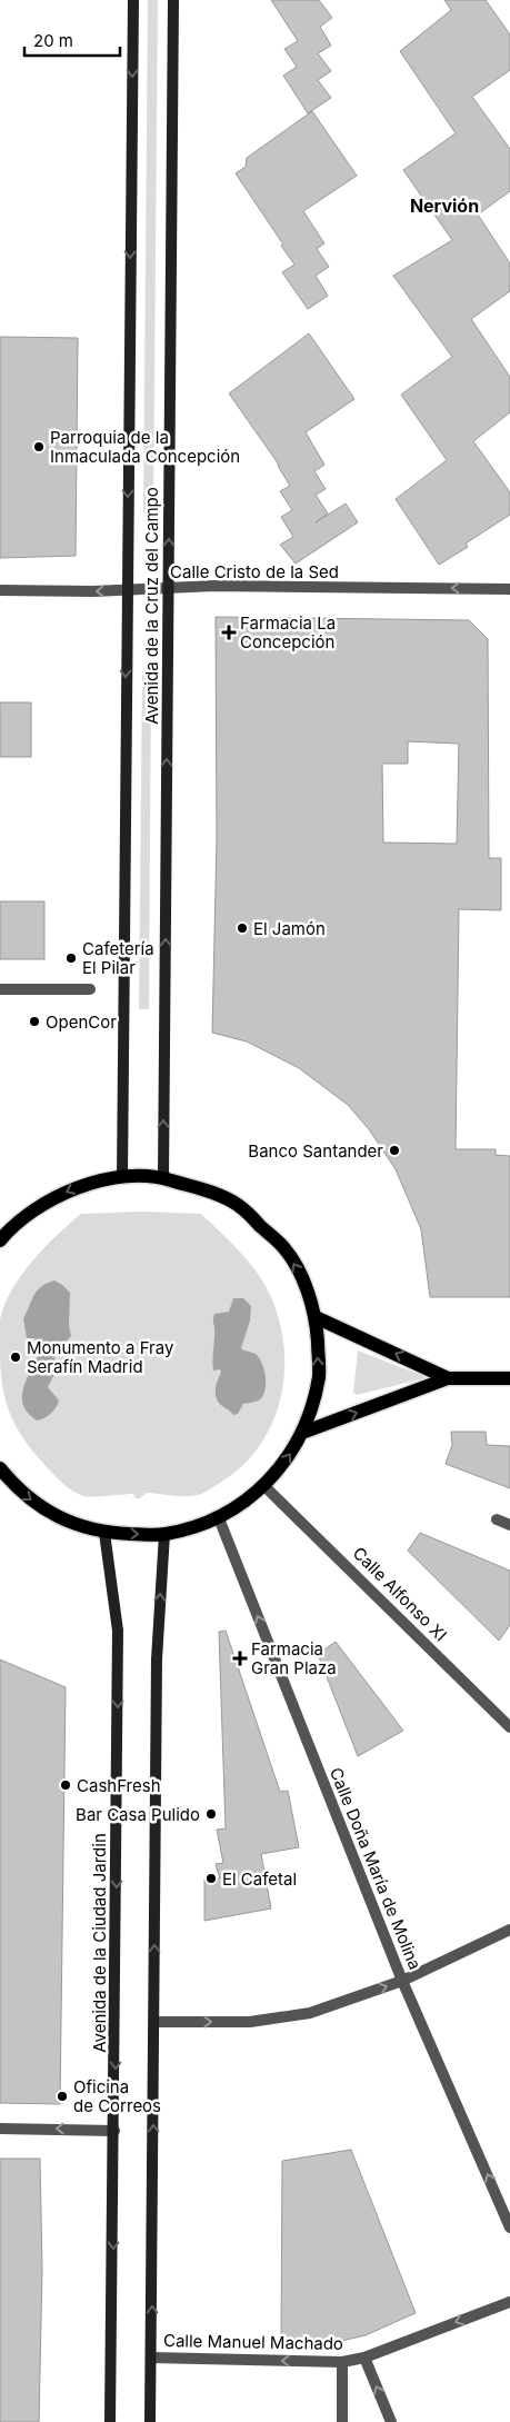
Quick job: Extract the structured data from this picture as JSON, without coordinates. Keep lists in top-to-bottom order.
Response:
{
  "streets": {
    "main road": ["Avenida de la Cruz del Campo", "Avenida de la Ciudad Jardin"],
    "street": [
      "Calle Cristo de la Sed",
      "Calle Alfonso XI",
      "Calle Doña María de Molina",
      "Calle Manuel Machado"
    ]
  },
  "crossings": [
    ["Calle Cristo de la Sed", "Avenida de la Cruz del Campo"]
  ],
  "one_way": ["Calle Cristo de la Sed", "Calle Doña María de Molina", "Calle Manuel Machado"],
  "districts": ["Nervión"],
  "places": {
    "other": [
      "Parroquia de la Inmaculada Concepción",
      "El Jamón",
      "Cafetería El Pilar",
      "OpenCor",
      "Banco Santander",
      "Monumento a Fray Serafín Madrid",
      "CashFresh",
      "Bar Casa Pulido",
      "El Cafetal",
      "Oficina de Correos"
    ],
    "health": ["Farmacia La Concepción", "Farmacia Gran Plaza"]
  },
  "scale_bar": "20 m"
}
